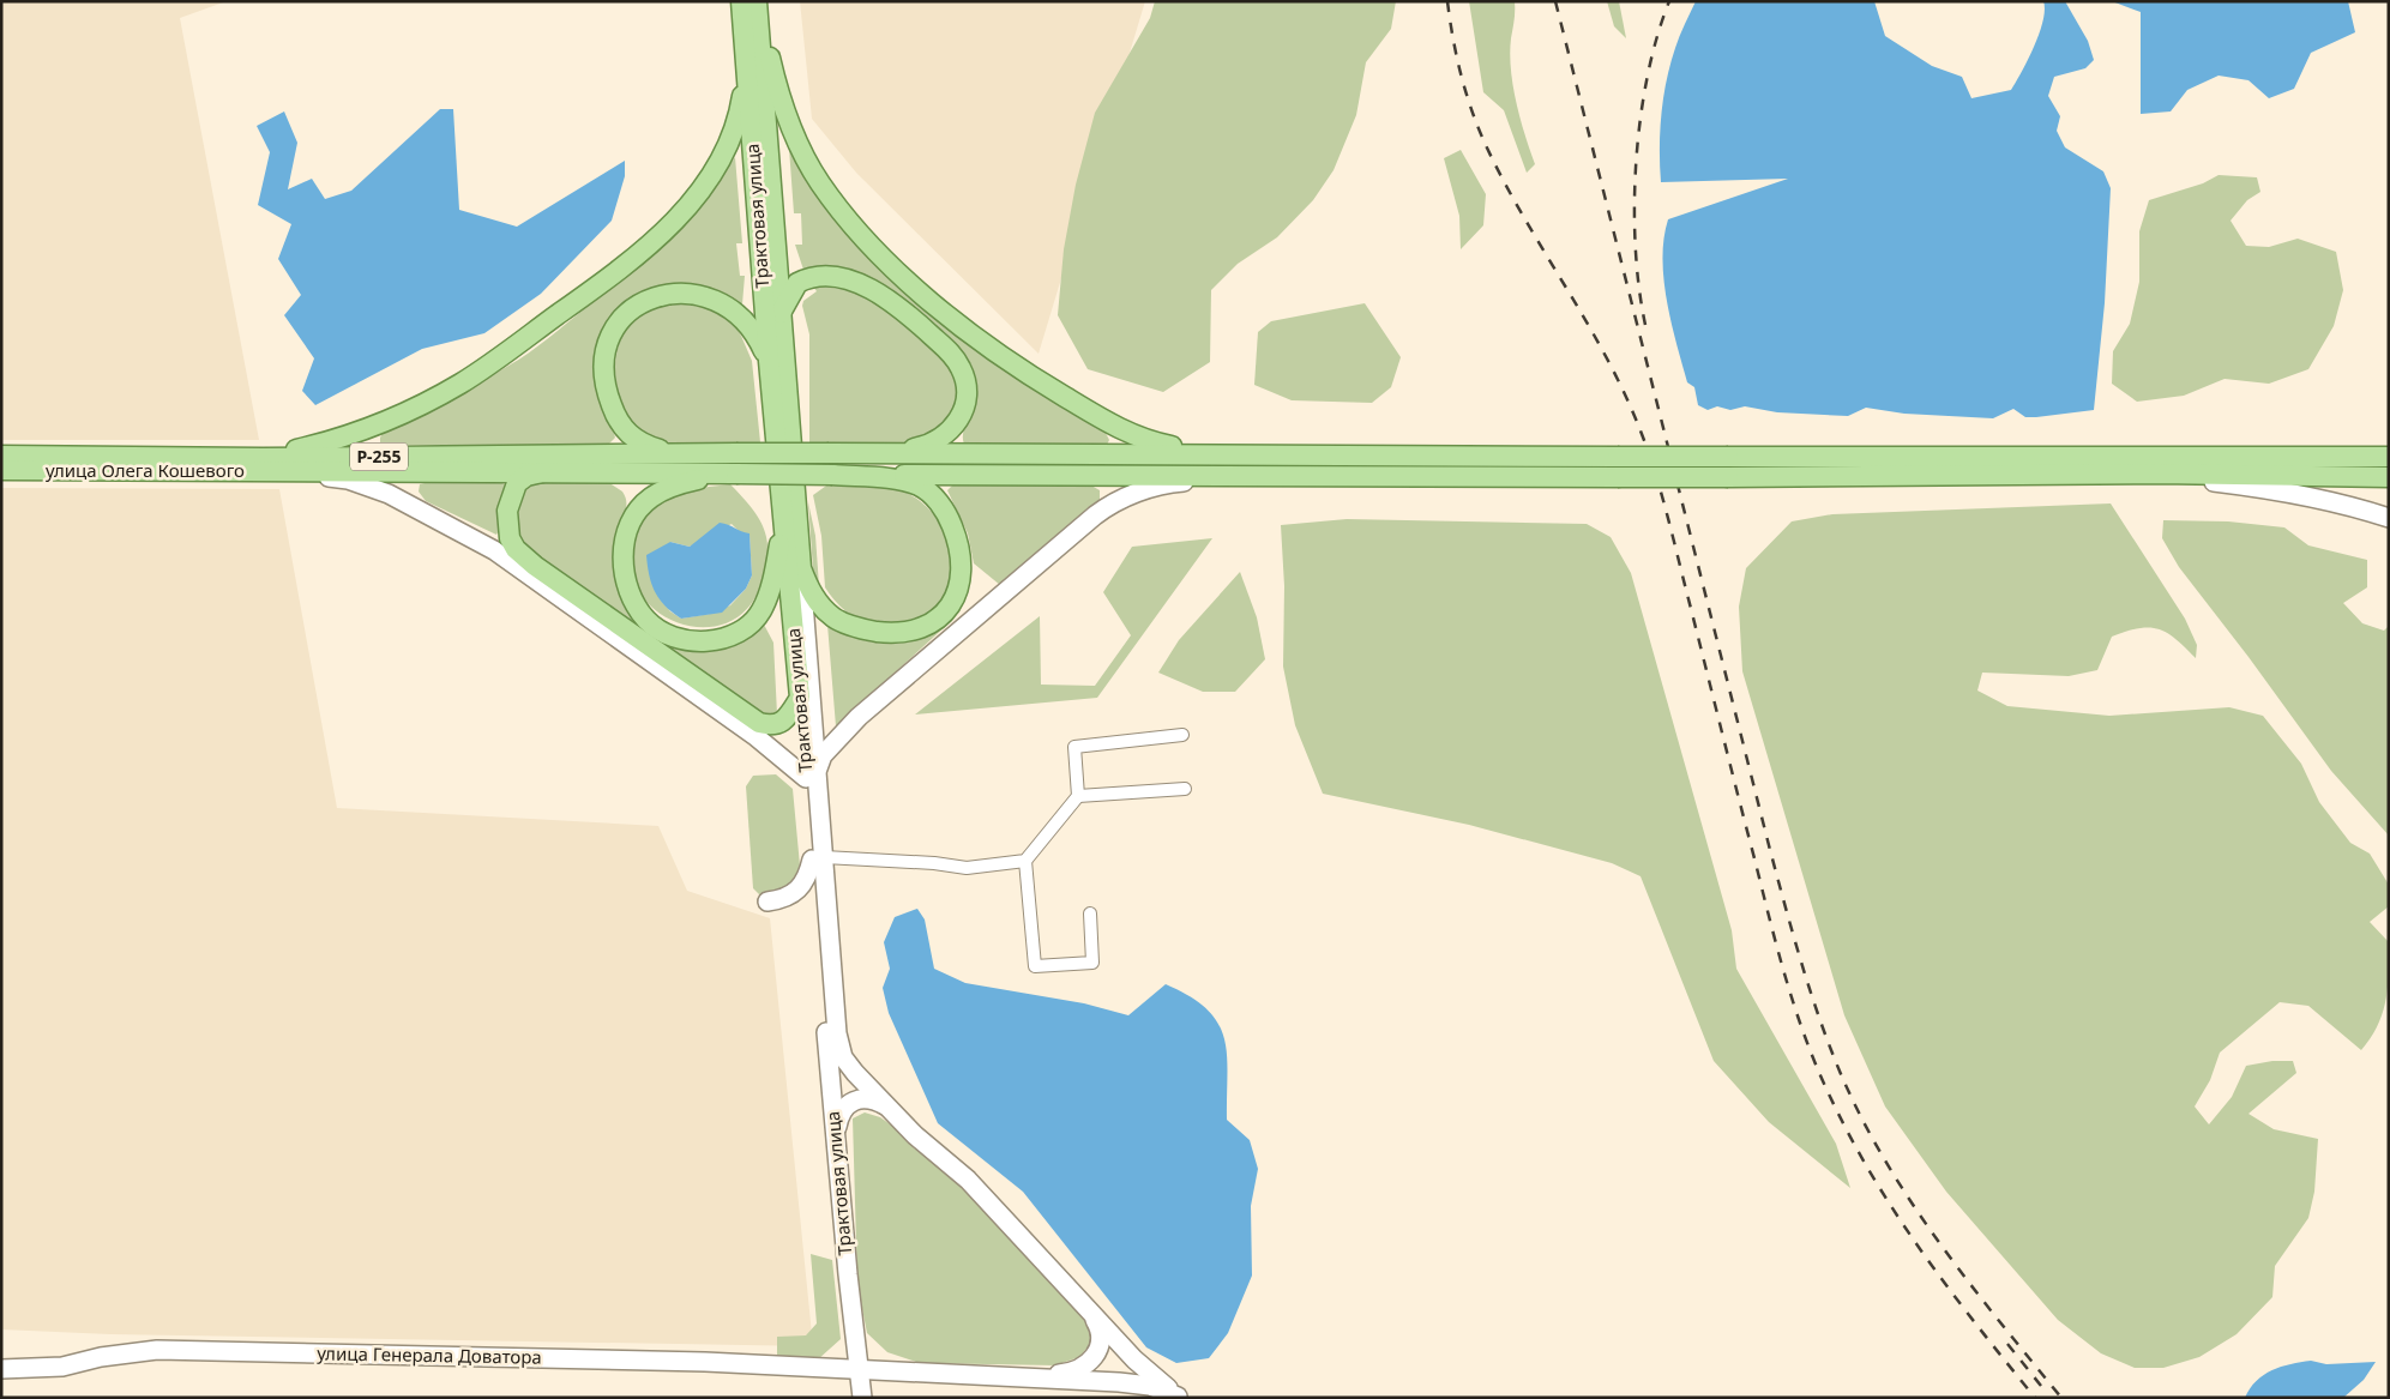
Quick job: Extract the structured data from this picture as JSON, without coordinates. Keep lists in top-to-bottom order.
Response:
{
  "streets": {
    "main road": [
      "Трактовая улица",
      "Р-255",
      "улица Олега Кошевого",
      "улица Генерала Доватора"
    ]
  },
  "crossings": [
    ["Трактовая улица", "улица Генерала Доватора"],
    ["Р-255", "улица Олега Кошевого"]
  ]
}
